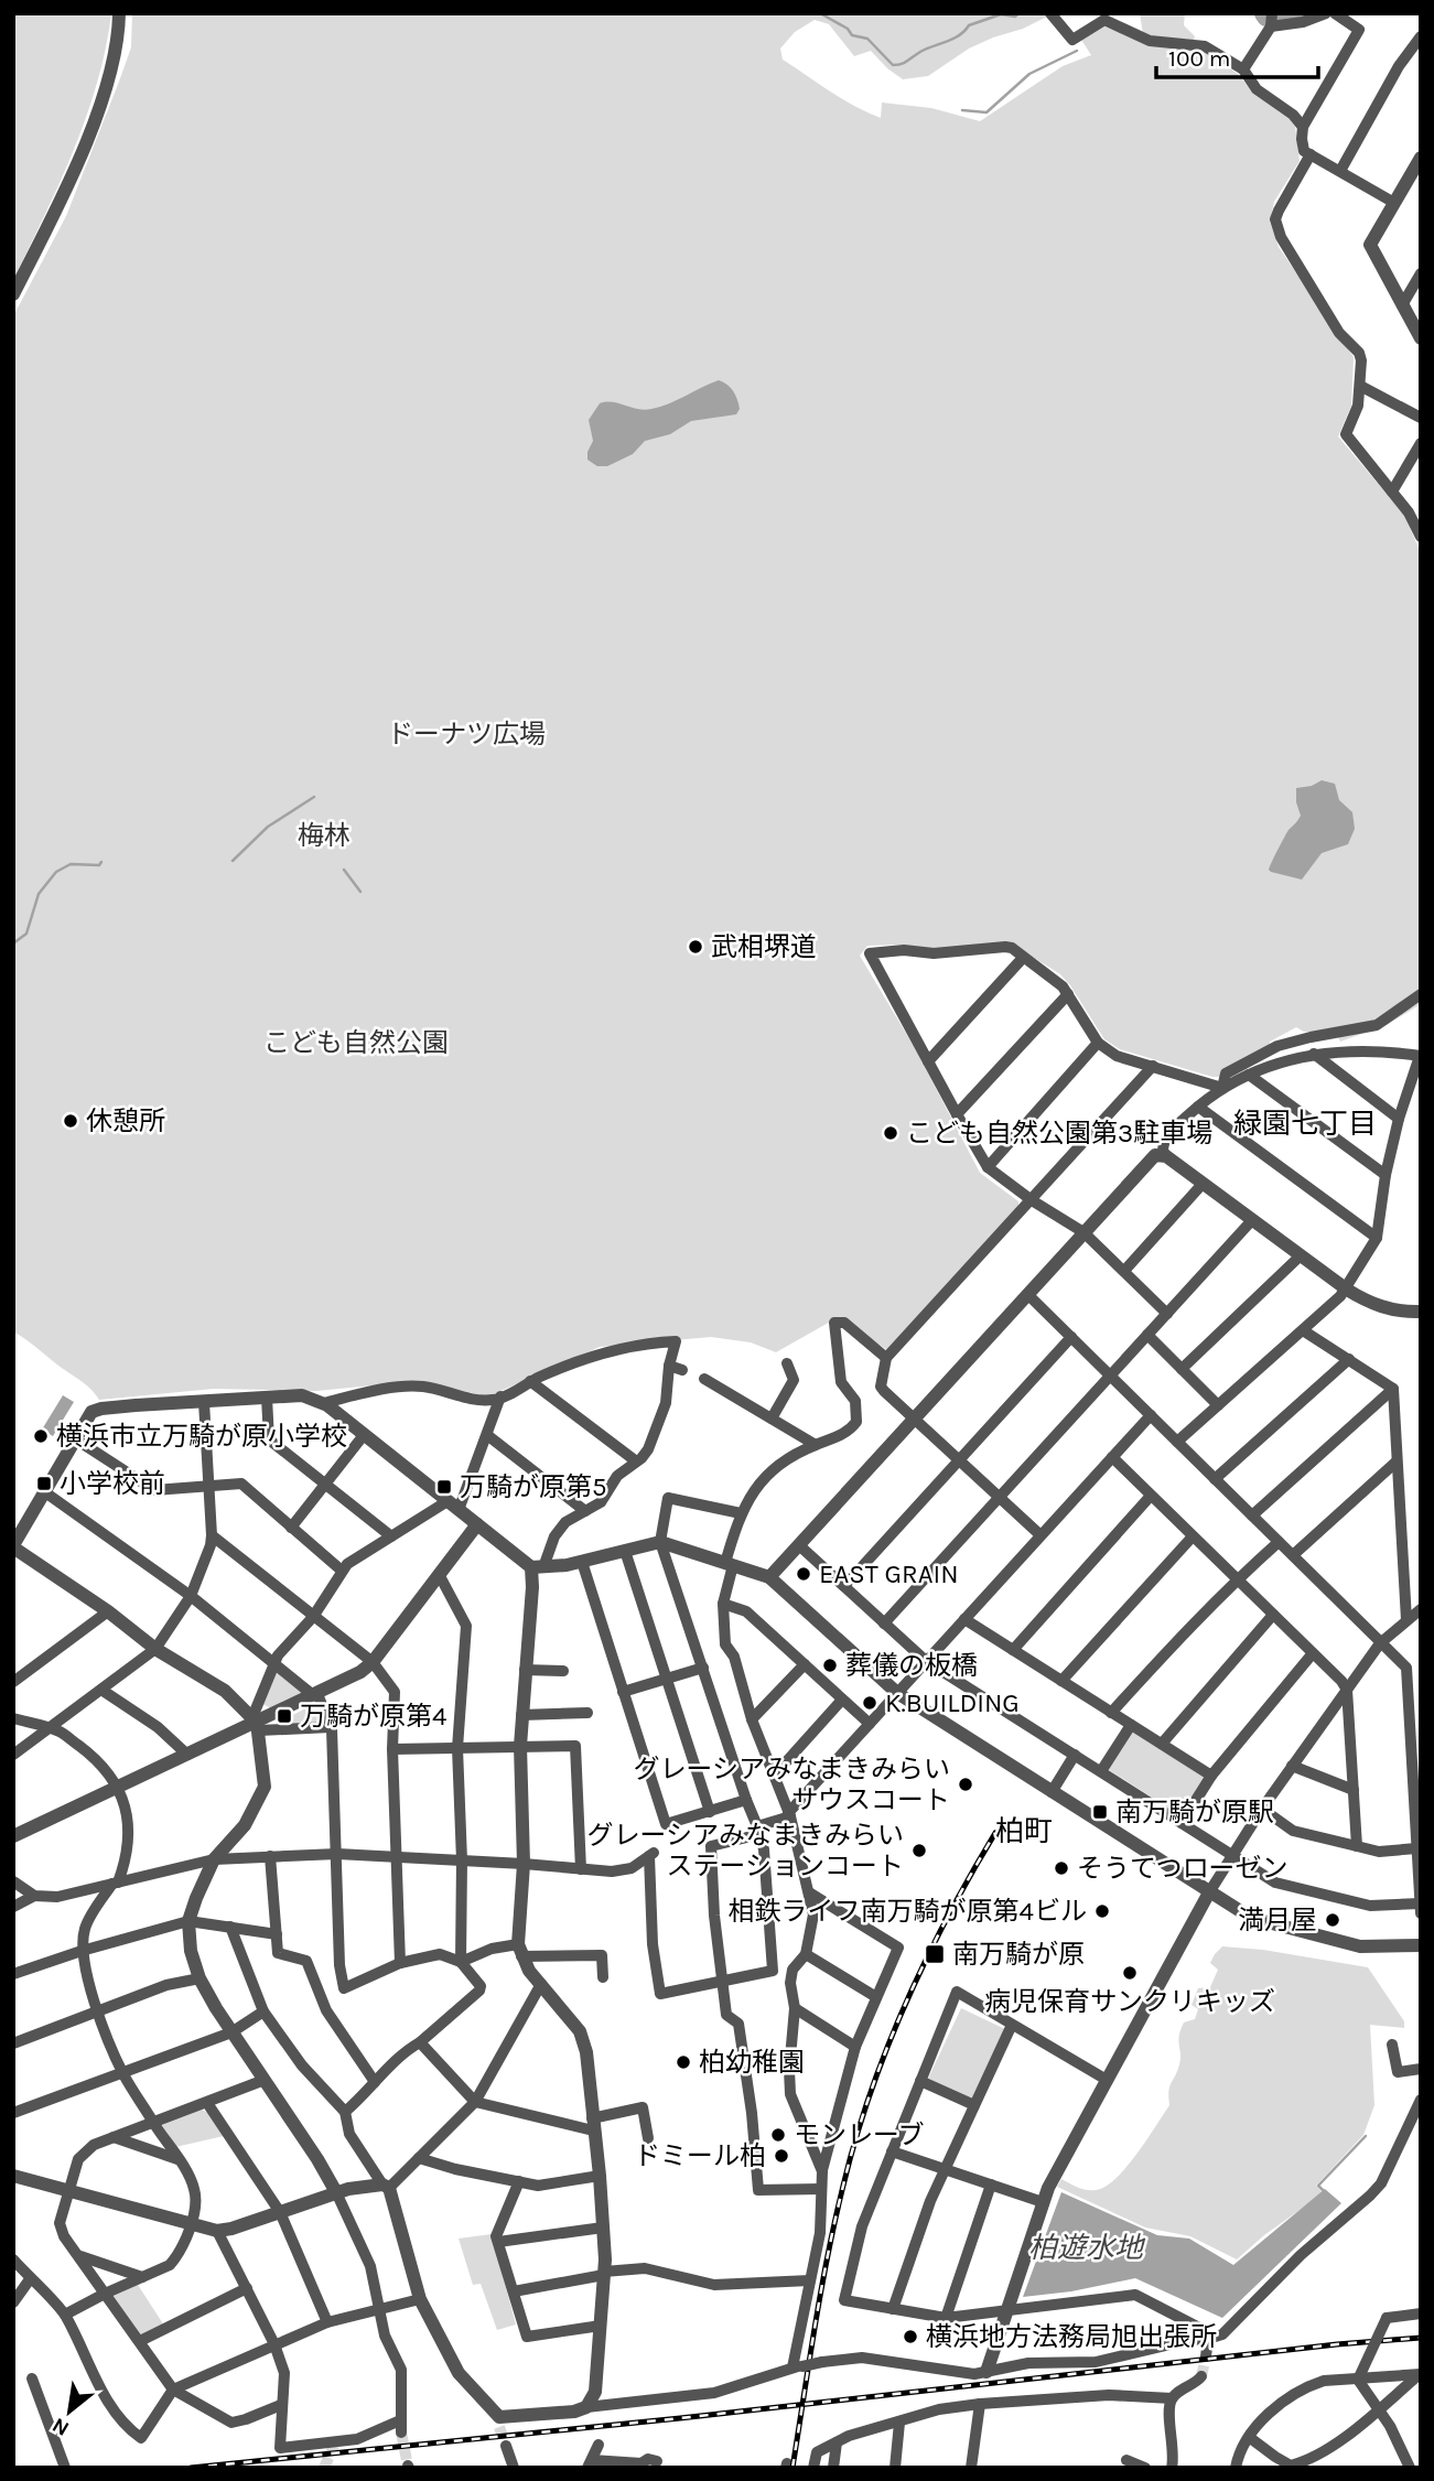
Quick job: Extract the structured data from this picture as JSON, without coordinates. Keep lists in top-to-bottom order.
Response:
{
  "districts": ["緑園七丁目", "柏町"],
  "water": ["柏遊水地"],
  "parks": ["ドーナツ広場", "梅林", "こども自然公園"],
  "places": {
    "other": [
      "武相堺道",
      "休憩所",
      "こども自然公園第3駐車場",
      "横浜市立万騎が原小学校",
      "EAST GRAIN",
      "葬儀の板橋",
      "K.BUILDING",
      "グレーシアみなまきみらい サウスコート",
      "グレーシアみなまきみらい ステーションコート",
      "そうてつローゼン",
      "相鉄ライフ南万騎が原第4ビル",
      "満月屋",
      "病児保育サンクリキッズ",
      "柏幼稚園",
      "モンレーブ",
      "ドミール柏",
      "横浜地方法務局旭出張所"
    ],
    "transit": [
      "小学校前",
      "万騎が原第5",
      "万騎が原第4",
      "南万騎が原駅",
      "南万騎が原"
    ]
  },
  "scale_bar": "100 m",
  "north": "bottom left"
}
